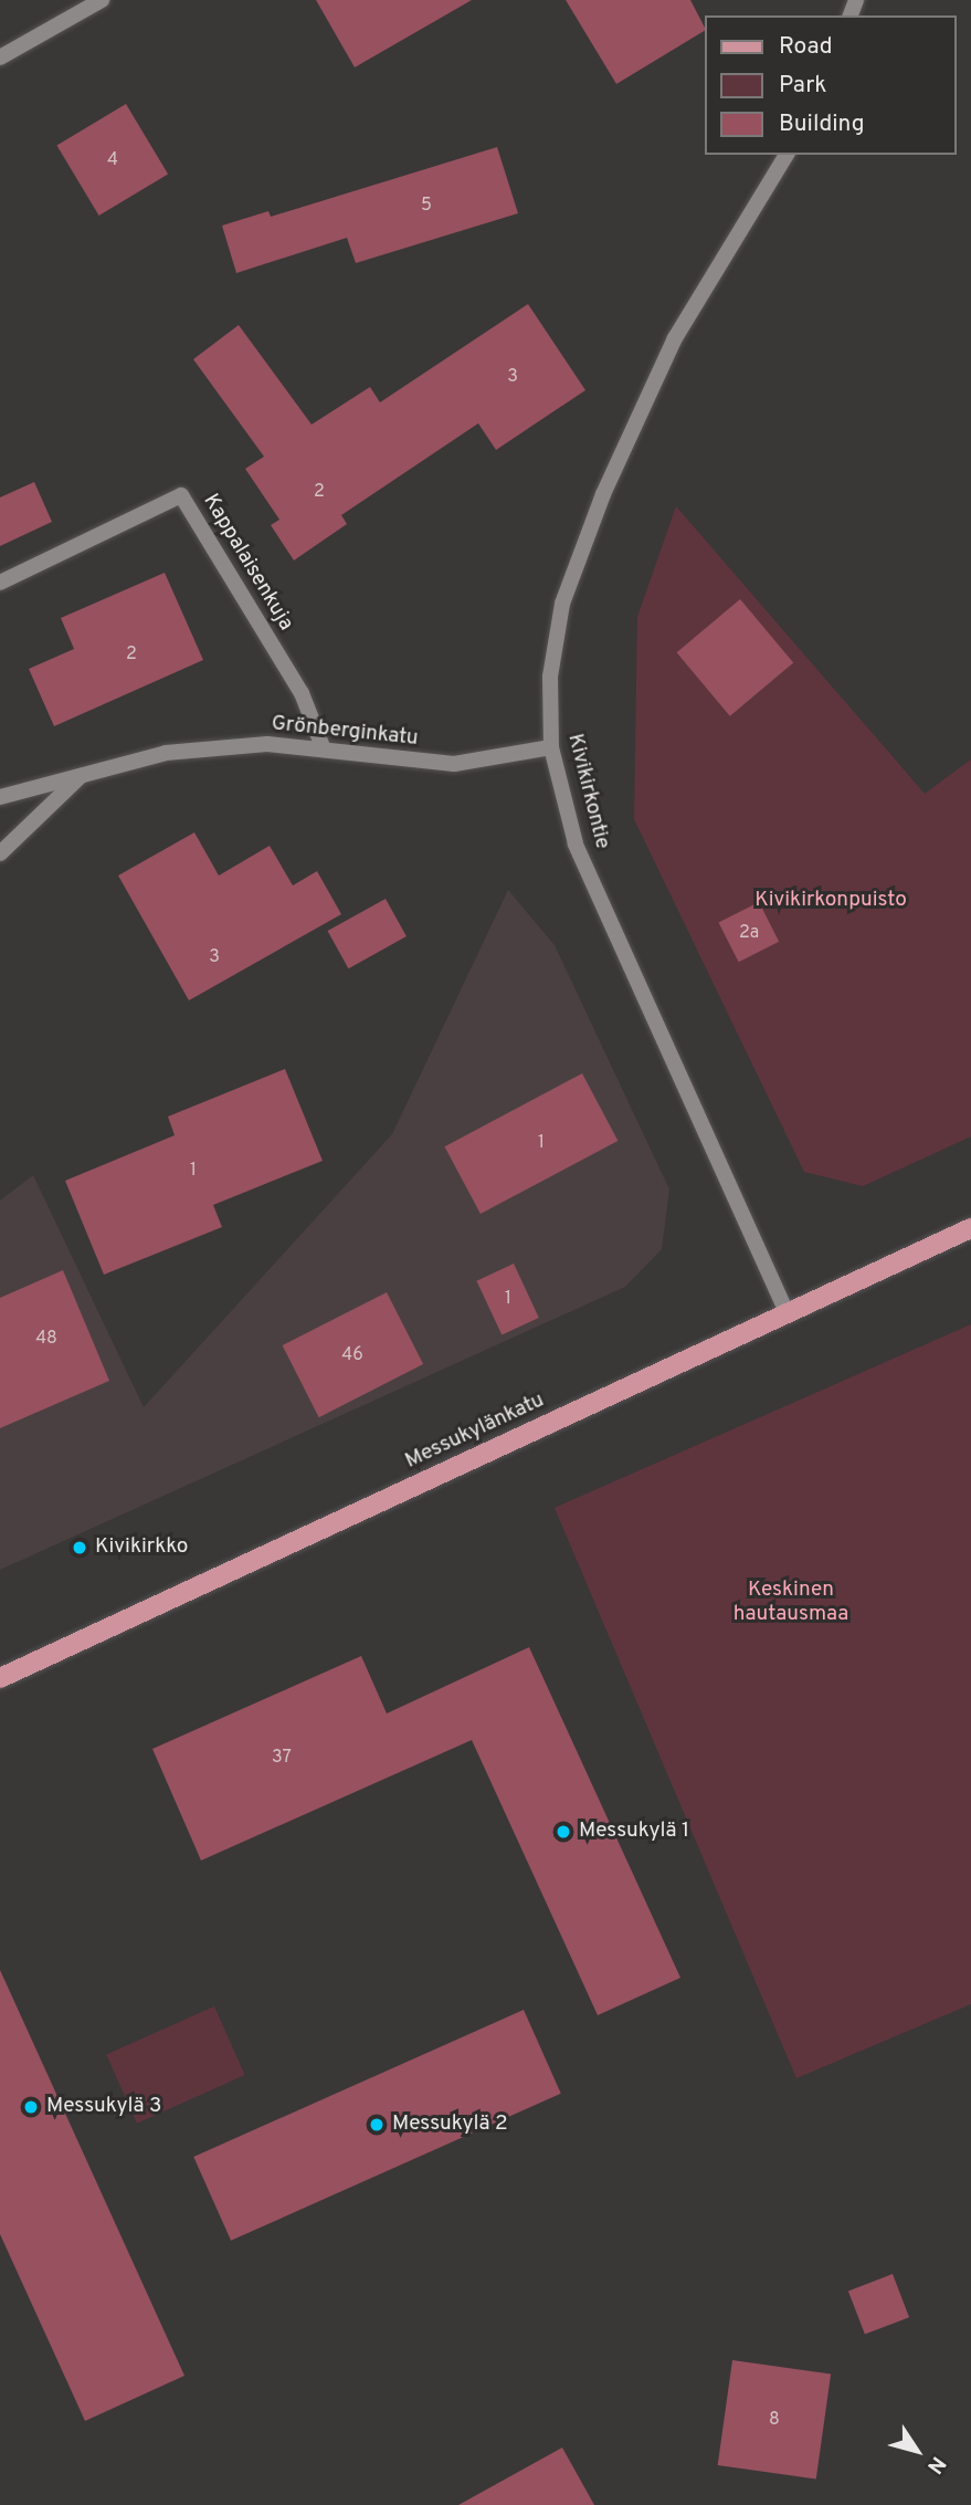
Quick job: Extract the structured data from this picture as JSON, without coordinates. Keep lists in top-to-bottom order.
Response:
{
  "streets": {
    "main road": ["Messukylänkatu"],
    "street": ["Kappalaisenkuja", "Grönberginkatu", "Kivikirkontie"]
  },
  "crossings": [
    ["Kappalaisenkuja", "Grönberginkatu"],
    ["Grönberginkatu", "Kivikirkontie"],
    ["Kivikirkontie", "Messukylänkatu"]
  ],
  "parks": ["Kivikirkonpuisto", "Keskinen hautausmaa"],
  "places": [
    "Kivikirkko",
    "Messukylä 1",
    "Messukylä 3",
    "Messukylä 2"
  ],
  "house_numbers": [
    "4",
    "5",
    "3",
    "2",
    "2",
    "2a",
    "3",
    "1",
    "1",
    "1",
    "48",
    "46",
    "37",
    "8"
  ],
  "legend": ["Road", "Park", "Building"],
  "north": "bottom right"
}
